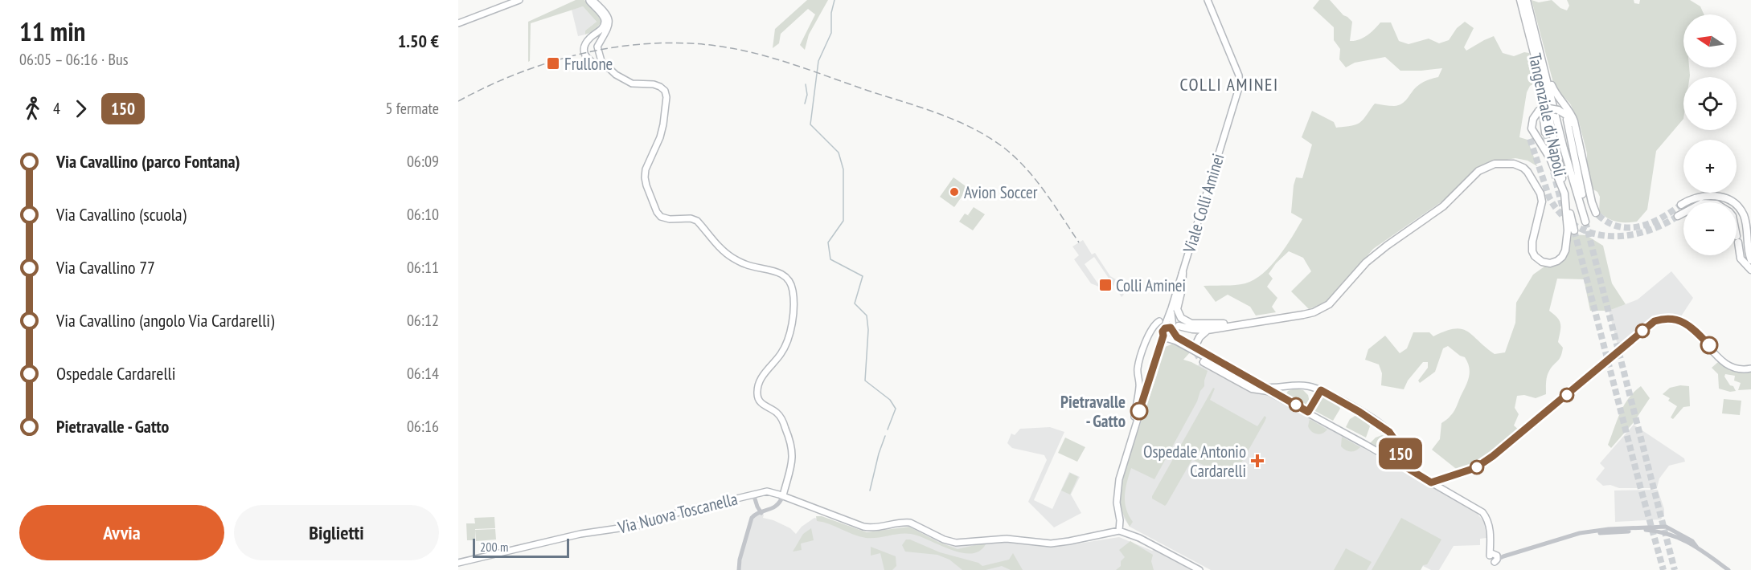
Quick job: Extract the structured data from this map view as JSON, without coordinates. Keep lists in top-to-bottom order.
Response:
{
  "streets": {
    "highway": ["Tangenziale di Napoli"],
    "main road": ["Viale Colli Aminei", "Via Nuova Toscanella"]
  },
  "districts": ["COLLI AMINEI"],
  "places": {
    "transit": ["Frullone", "Colli Aminei"],
    "other": ["Avion Soccer", "Pietravalle - Gatto"],
    "health": ["Ospedale Antonio Cardarelli"]
  },
  "lines": ["bus line 150"],
  "scale_bar": "200 m",
  "north": "left",
  "page": {
    "heading": ["11 min", "06:05 – 06:16 · Bus", "1.50 €"],
    "on_map": "150",
    "map_buttons": ["+", "−"],
    "legs": ["4", "150", "5 fermate"],
    "list": [
      {
        "name": "Via Cavallino (parco Fontana)",
        "value": "06:09"
      },
      {
        "name": "Via Cavallino (scuola)",
        "value": "06:10"
      },
      {
        "name": "Via Cavallino 77",
        "value": "06:11"
      },
      {
        "name": "Via Cavallino (angolo Via Cardarelli)",
        "value": "06:12"
      },
      {
        "name": "Ospedale Cardarelli",
        "value": "06:14"
      },
      {
        "name": "Pietravalle - Gatto",
        "value": "06:16"
      }
    ],
    "buttons": ["Avvia", "Biglietti"],
    "scale": "200 m"
  }
}
